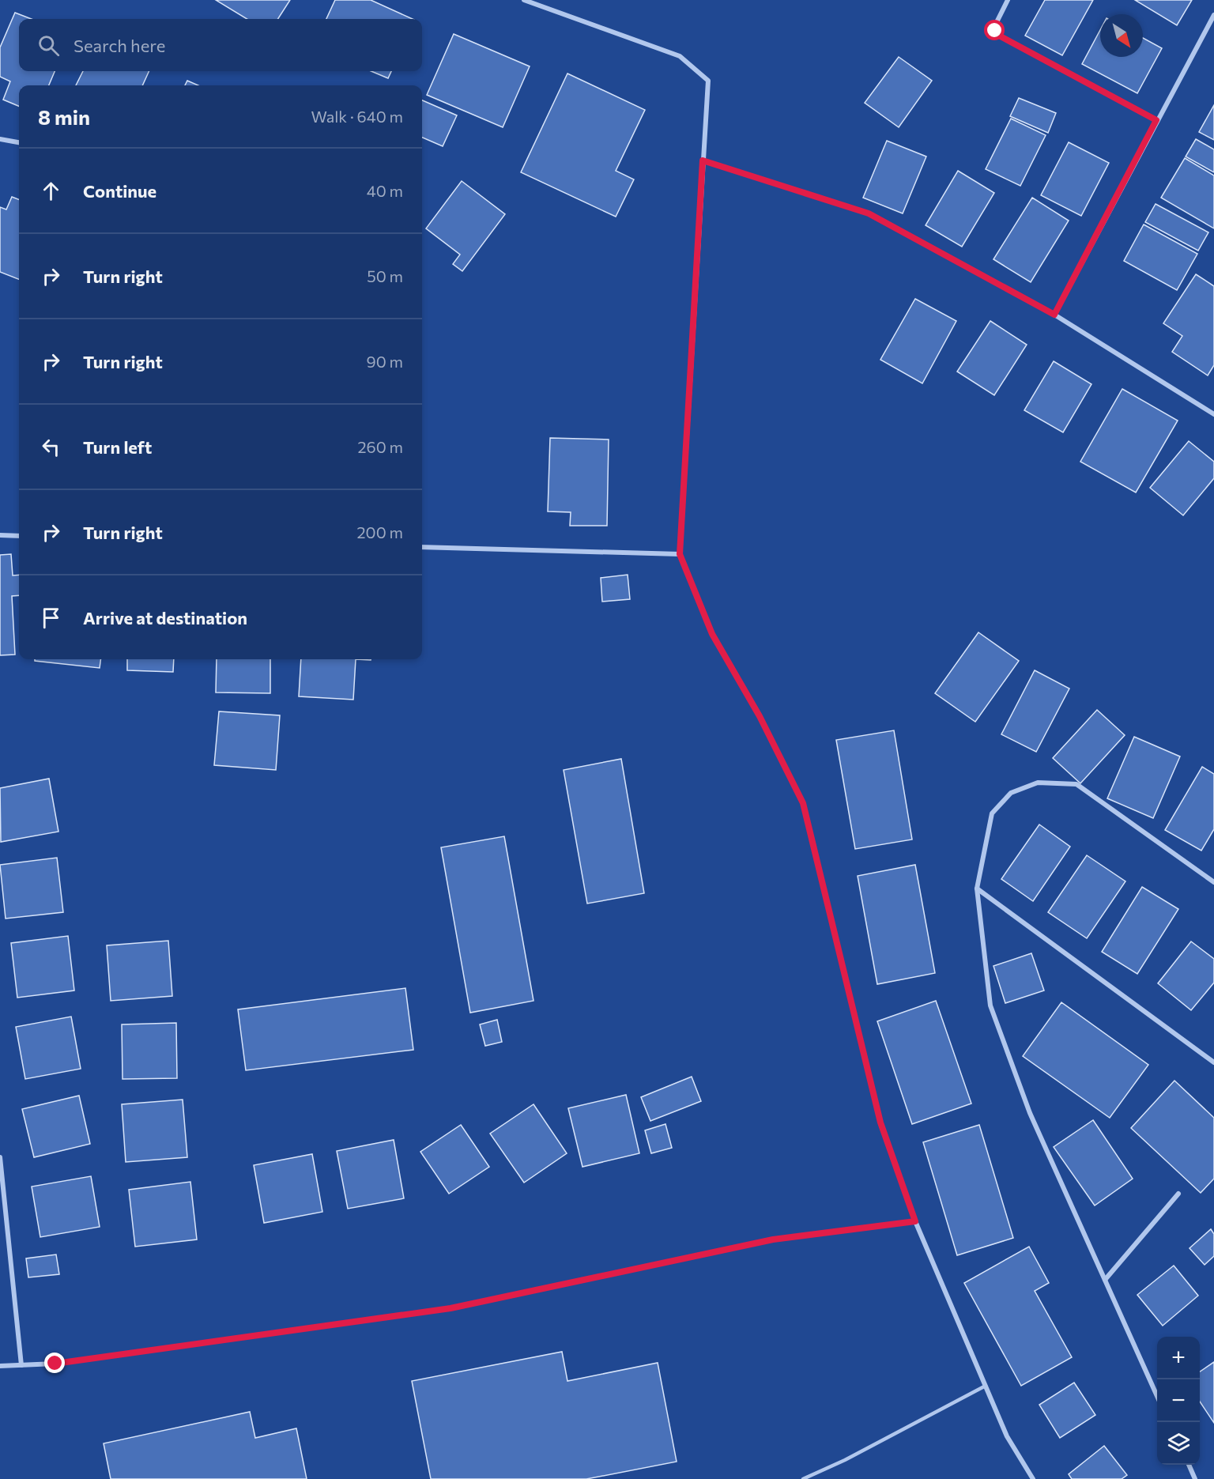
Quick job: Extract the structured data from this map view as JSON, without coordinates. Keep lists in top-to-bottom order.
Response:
{
  "north": "bottom right",
  "page": {
    "search": "Search here",
    "heading": ["8 min", "Walk · 640 m"],
    "list": [
      ["Continue", "40 m"],
      ["Turn right", "50 m"],
      ["Turn right", "90 m"],
      ["Turn left", "260 m"],
      ["Turn right", "200 m"],
      "Arrive at destination"
    ],
    "map_buttons": ["+", "−"]
  }
}
